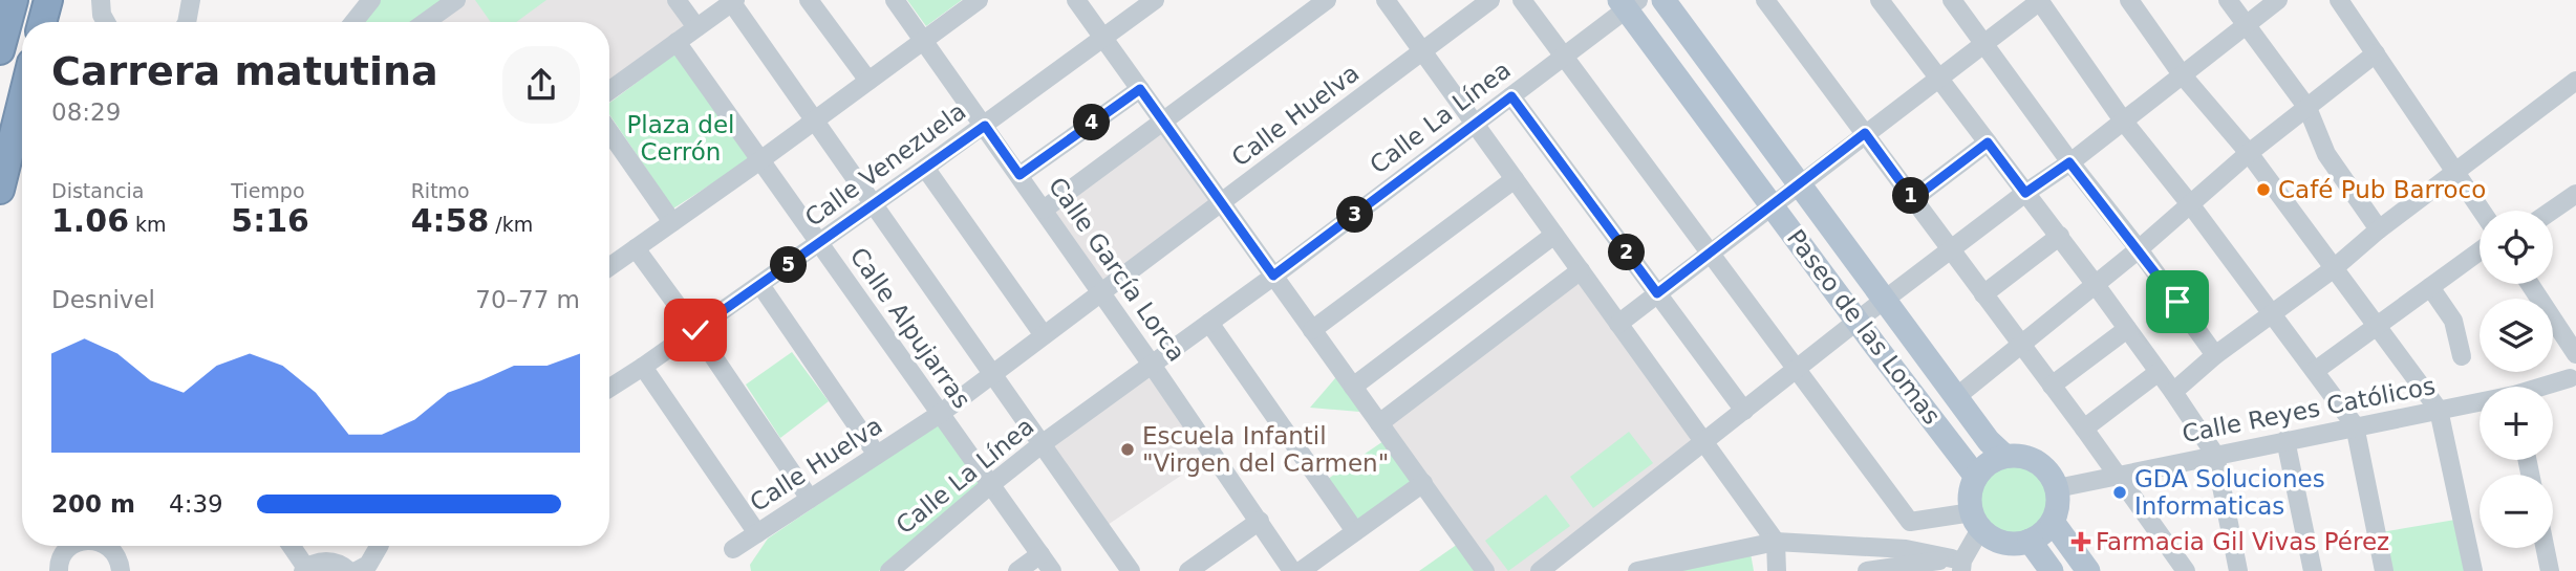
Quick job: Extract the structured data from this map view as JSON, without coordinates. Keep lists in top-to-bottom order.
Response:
{
  "streets": {
    "main road": ["Paseo de las Lomas"],
    "street": [
      "Calle Huelva",
      "Calle La Línea",
      "Calle Venezuela",
      "Calle García Lorca",
      "Calle Alpujarras",
      "Calle Reyes Católicos"
    ]
  },
  "crossings": [
    ["Calle Huelva", "Calle García Lorca"],
    ["Calle Huelva", "Calle Alpujarras"],
    ["Calle La Línea", "Calle García Lorca"],
    ["Calle La Línea", "Paseo de las Lomas"],
    ["Calle La Línea", "Calle Alpujarras"],
    ["Calle Venezuela", "Calle García Lorca"],
    ["Calle Venezuela", "Calle Alpujarras"],
    ["Paseo de las Lomas", "Calle Reyes Católicos"]
  ],
  "parks": ["Plaza del Cerrón"],
  "places": {
    "other": ["Café Pub Barroco", "Escuela Infantil \"Virgen del Carmen\"", "GDA Soluciones Informaticas"],
    "health": ["Farmacia Gil Vivas Pérez"]
  },
  "page": {
    "heading": ["Carrera matutina", "08:29"],
    "pins": [
      "4",
      "1",
      "3",
      "2",
      "5"
    ],
    "stats": [
      ["Distancia", "1.06 km"],
      ["Tiempo", "5:16"],
      ["Ritmo", "4:58 /km"]
    ],
    "map_buttons": ["+", "−"],
    "chart": ["Desnivel", "70–77 m"],
    "list": [
      {
        "name": "200 m",
        "note": "4:39"
      }
    ]
  }
}
